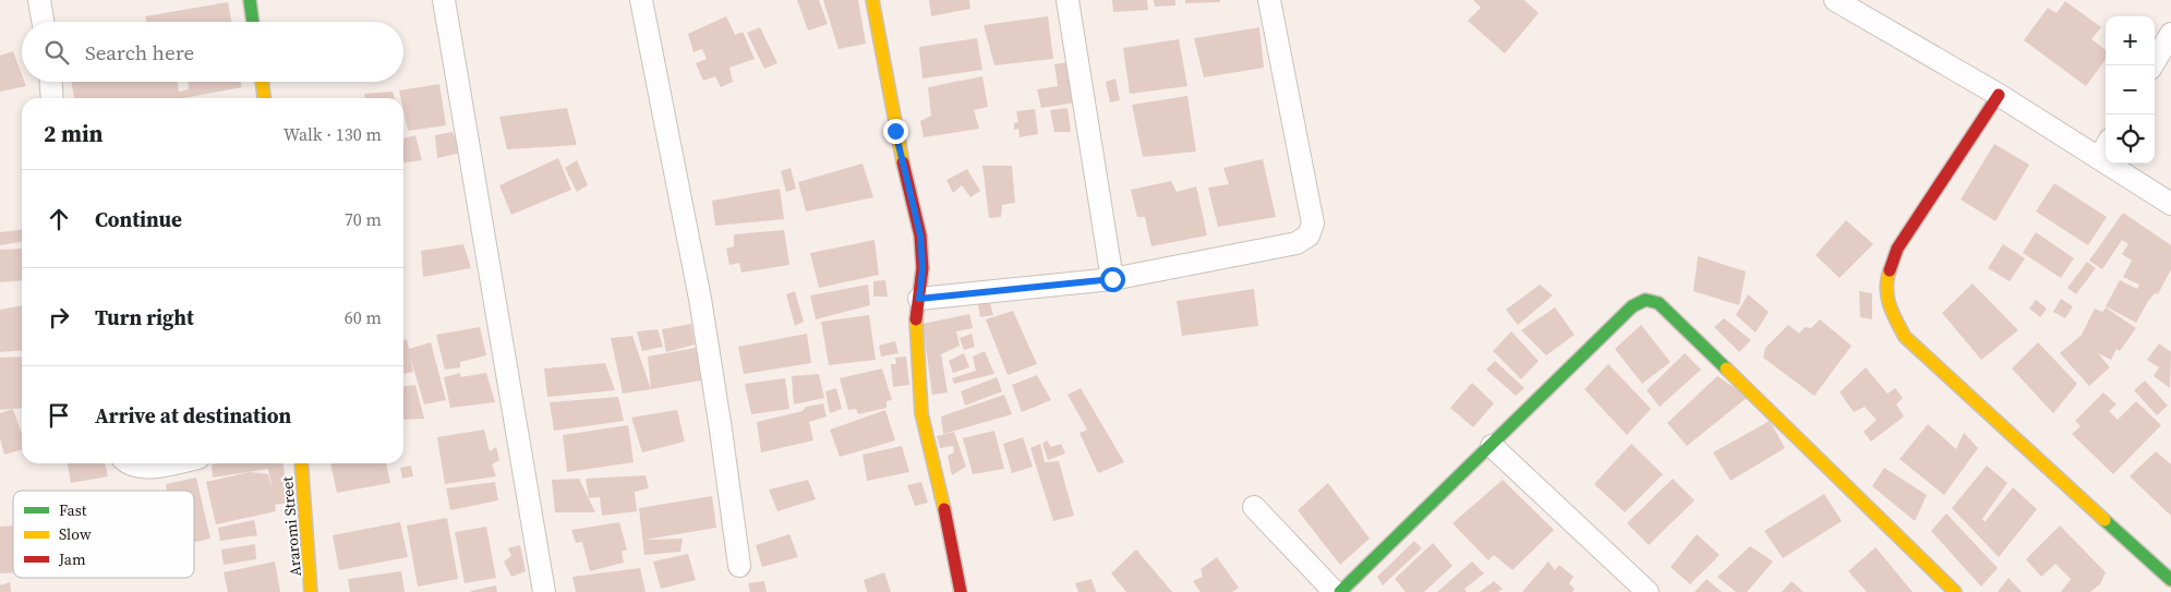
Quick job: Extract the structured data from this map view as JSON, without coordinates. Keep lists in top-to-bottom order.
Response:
{
  "streets": {
    "street": ["Araromi Street"]
  },
  "legend": ["Fast", "Slow", "Jam"],
  "page": {
    "map_buttons": ["+", "−"],
    "search": "Search here",
    "heading": ["2 min", "Walk · 130 m"],
    "list": [
      ["Continue", "70 m"],
      ["Turn right", "60 m"],
      "Arrive at destination"
    ]
  }
}
